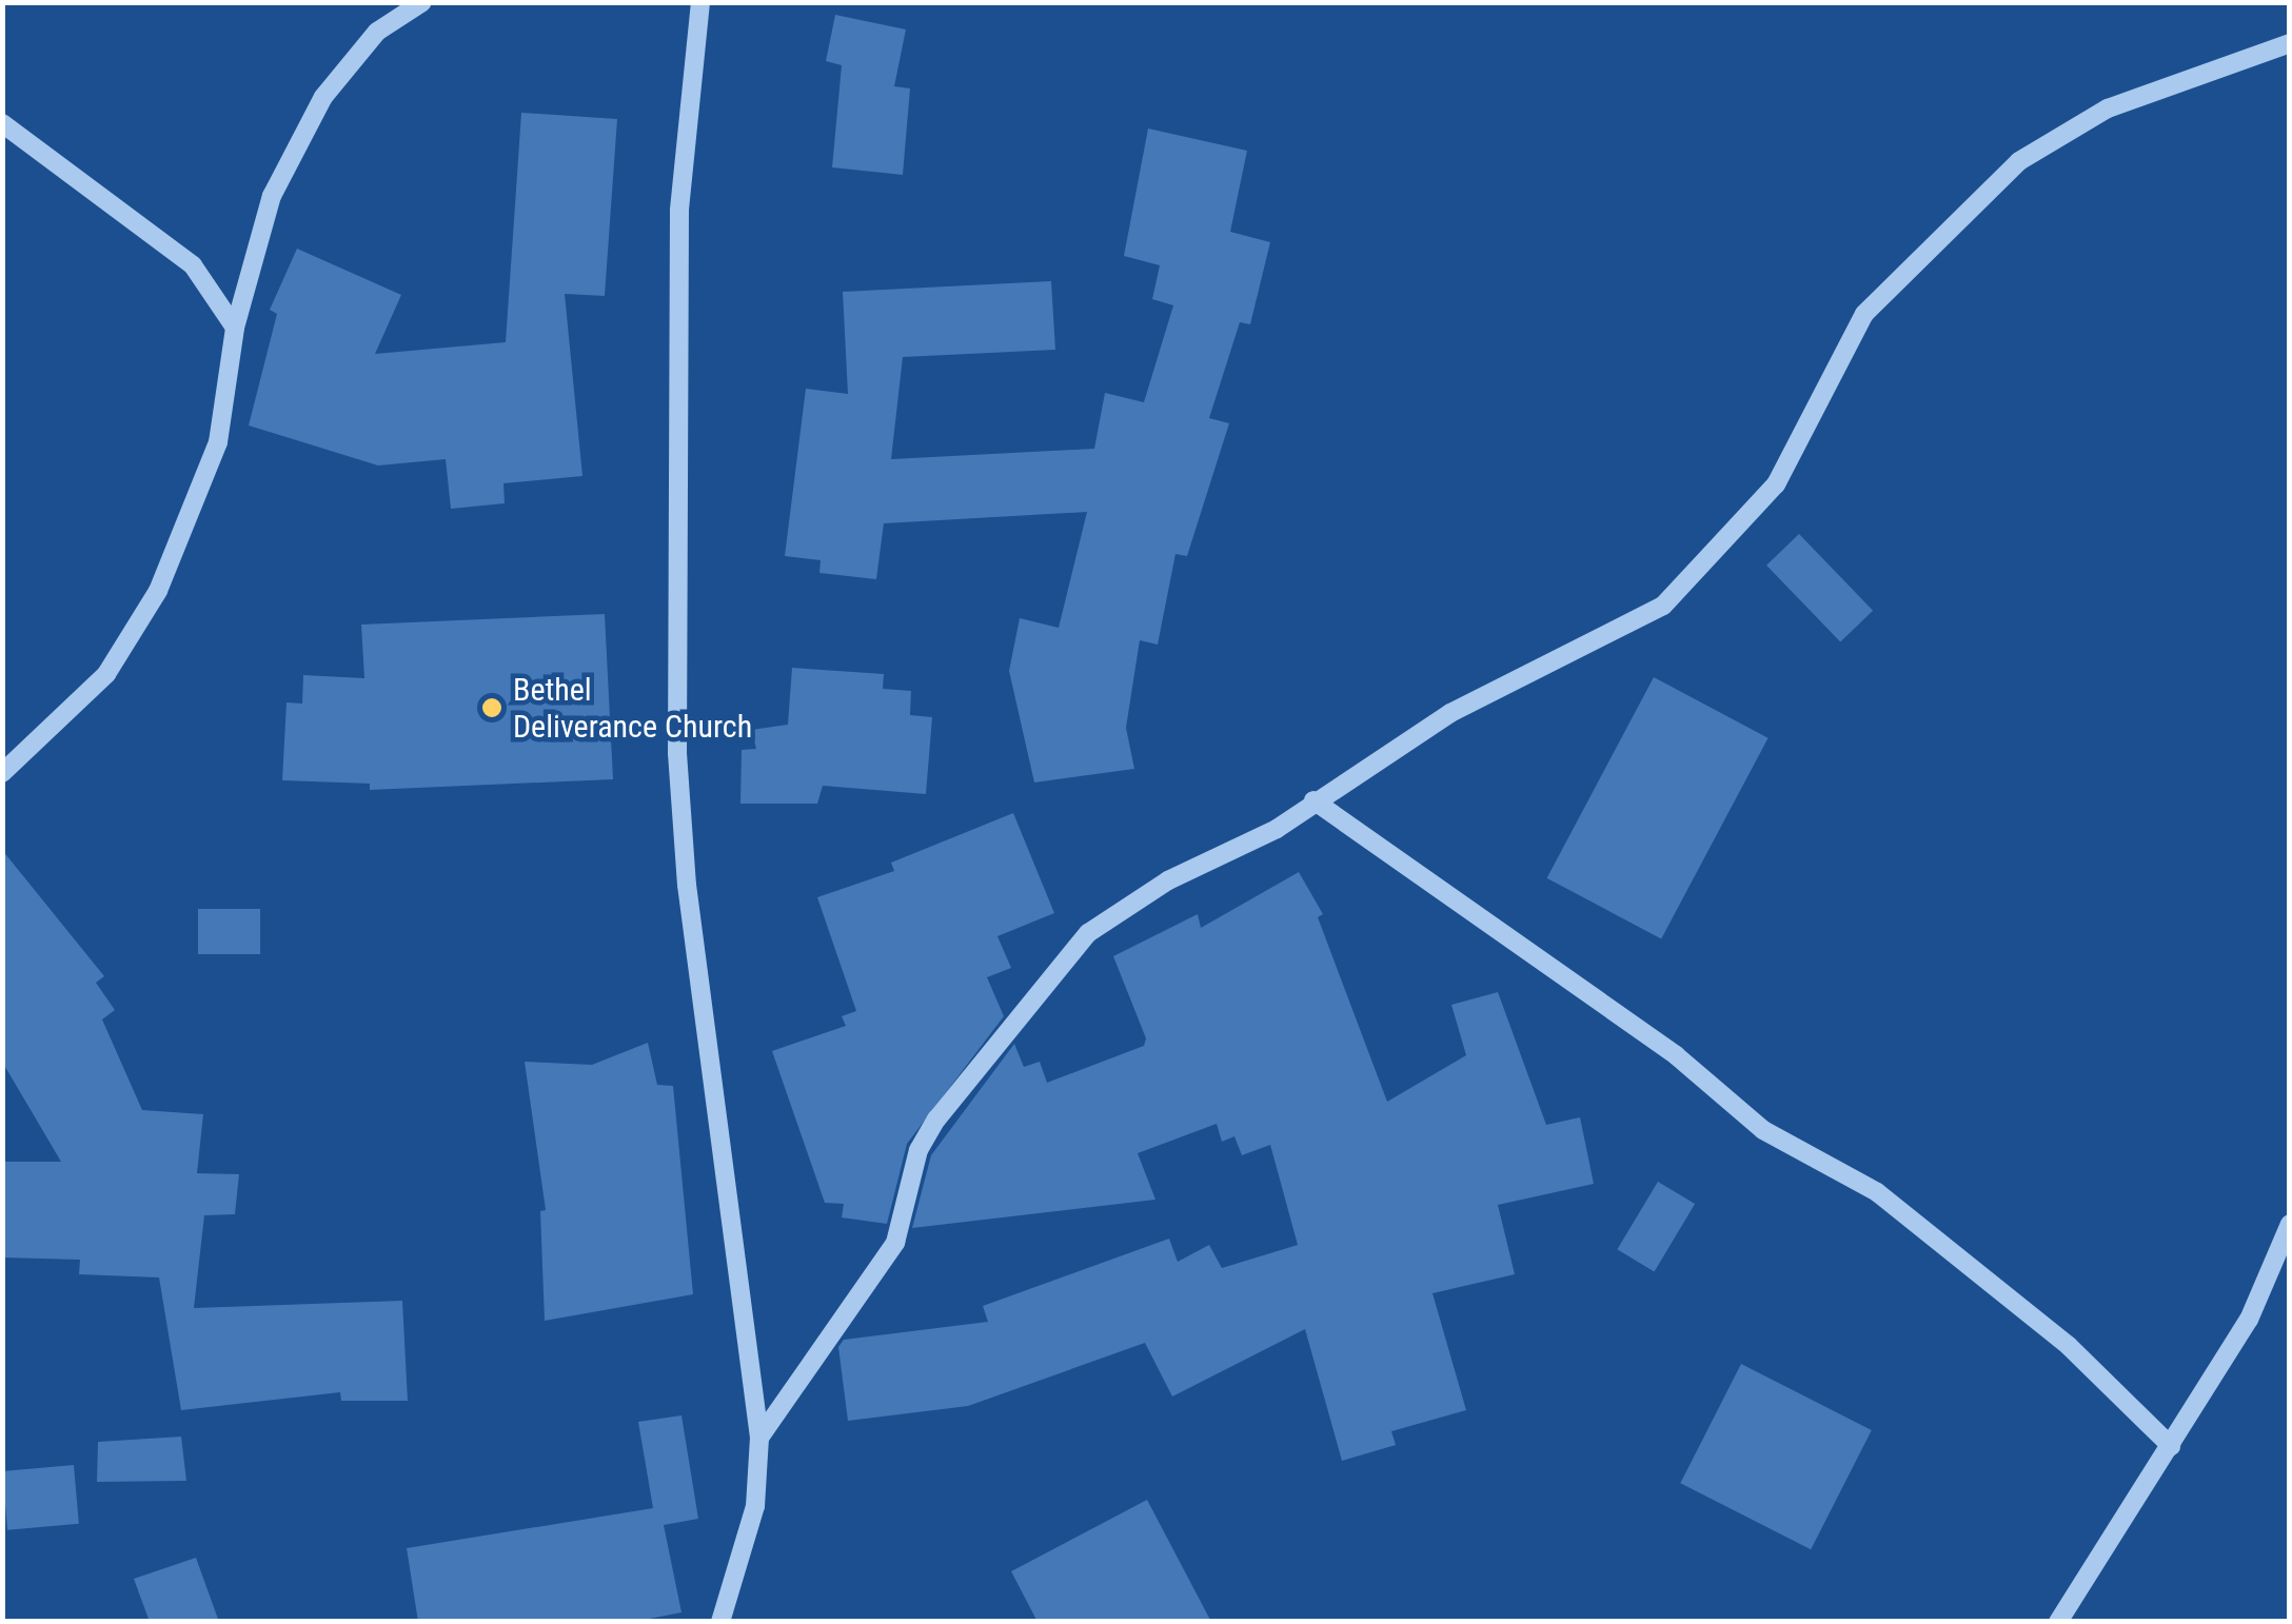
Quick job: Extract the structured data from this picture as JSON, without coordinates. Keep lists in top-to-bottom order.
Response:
{
  "places": ["Bethel Deliverance Church"]
}
